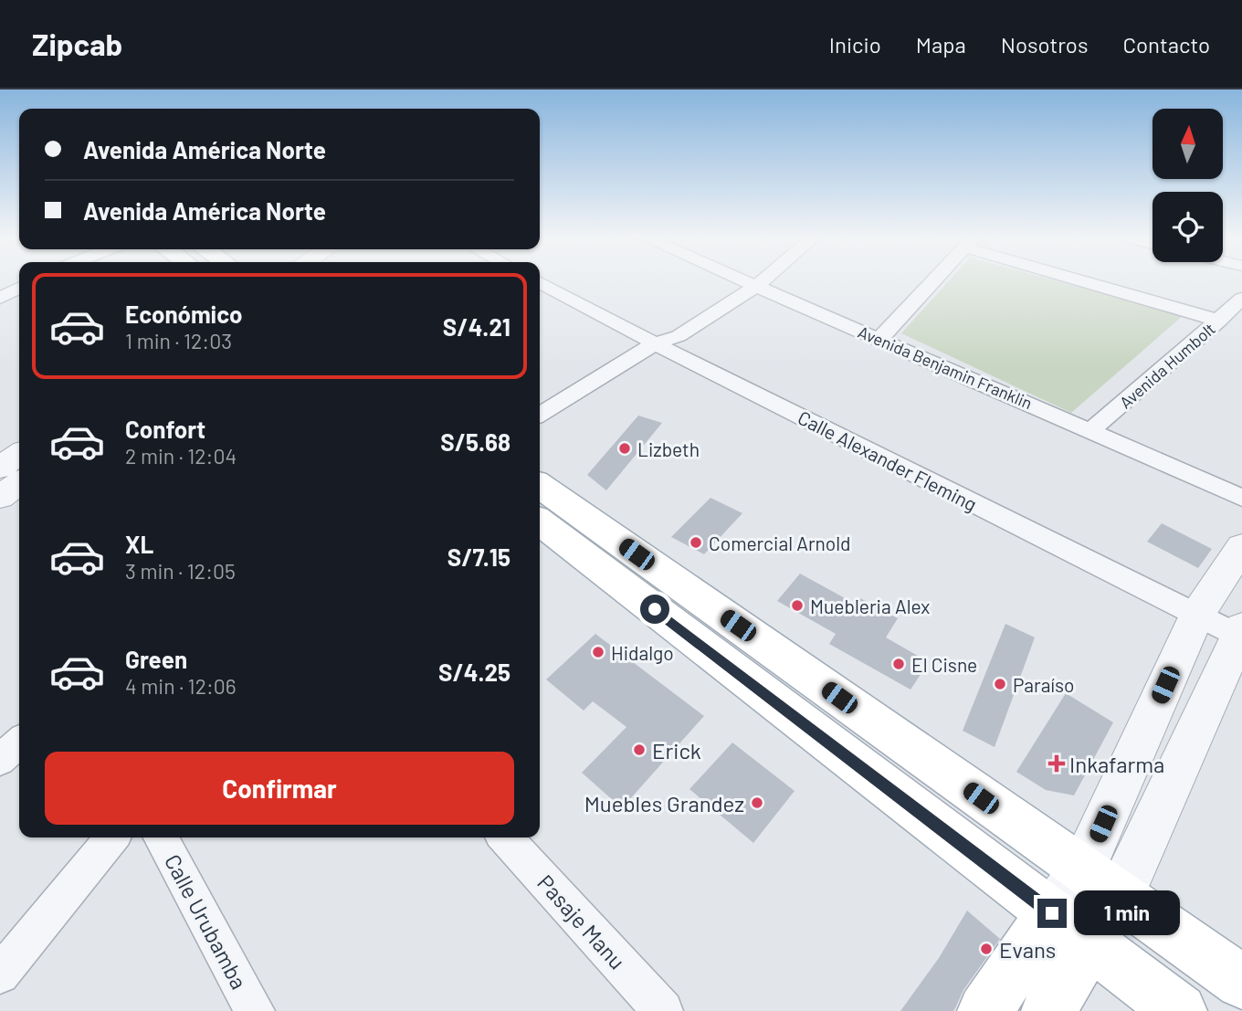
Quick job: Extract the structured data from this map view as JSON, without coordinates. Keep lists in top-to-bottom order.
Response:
{
  "streets": {
    "street": [
      "Avenida Humbolt",
      "Avenida Benjamin Franklin",
      "Calle Alexander Fleming",
      "Calle Urubamba",
      "Pasaje Manu"
    ]
  },
  "crossings": [
    ["Avenida Humbolt", "Avenida Benjamin Franklin"]
  ],
  "places": {
    "other": [
      "Lizbeth",
      "Comercial Arnold",
      "Muebleria Alex",
      "Hidalgo",
      "El Cisne",
      "Paraíso",
      "Erick",
      "Muebles Grandez",
      "Evans"
    ],
    "health": ["Inkafarma"]
  },
  "north": "top",
  "page": {
    "header": "Zipcab",
    "nav": [
      "Inicio",
      "Mapa",
      "Nosotros",
      "Contacto"
    ],
    "banner": ["Avenida América Norte", "Avenida América Norte"],
    "list": [
      {
        "name": "Económico",
        "note": "1 min · 12:03",
        "value": "S/4.21"
      },
      {
        "name": "Confort",
        "note": "2 min · 12:04",
        "value": "S/5.68"
      },
      {
        "name": "XL",
        "note": "3 min · 12:05",
        "value": "S/7.15"
      },
      {
        "name": "Green",
        "note": "4 min · 12:06",
        "value": "S/4.25"
      }
    ],
    "buttons": "Confirmar",
    "bubble": "1 min"
  }
}
